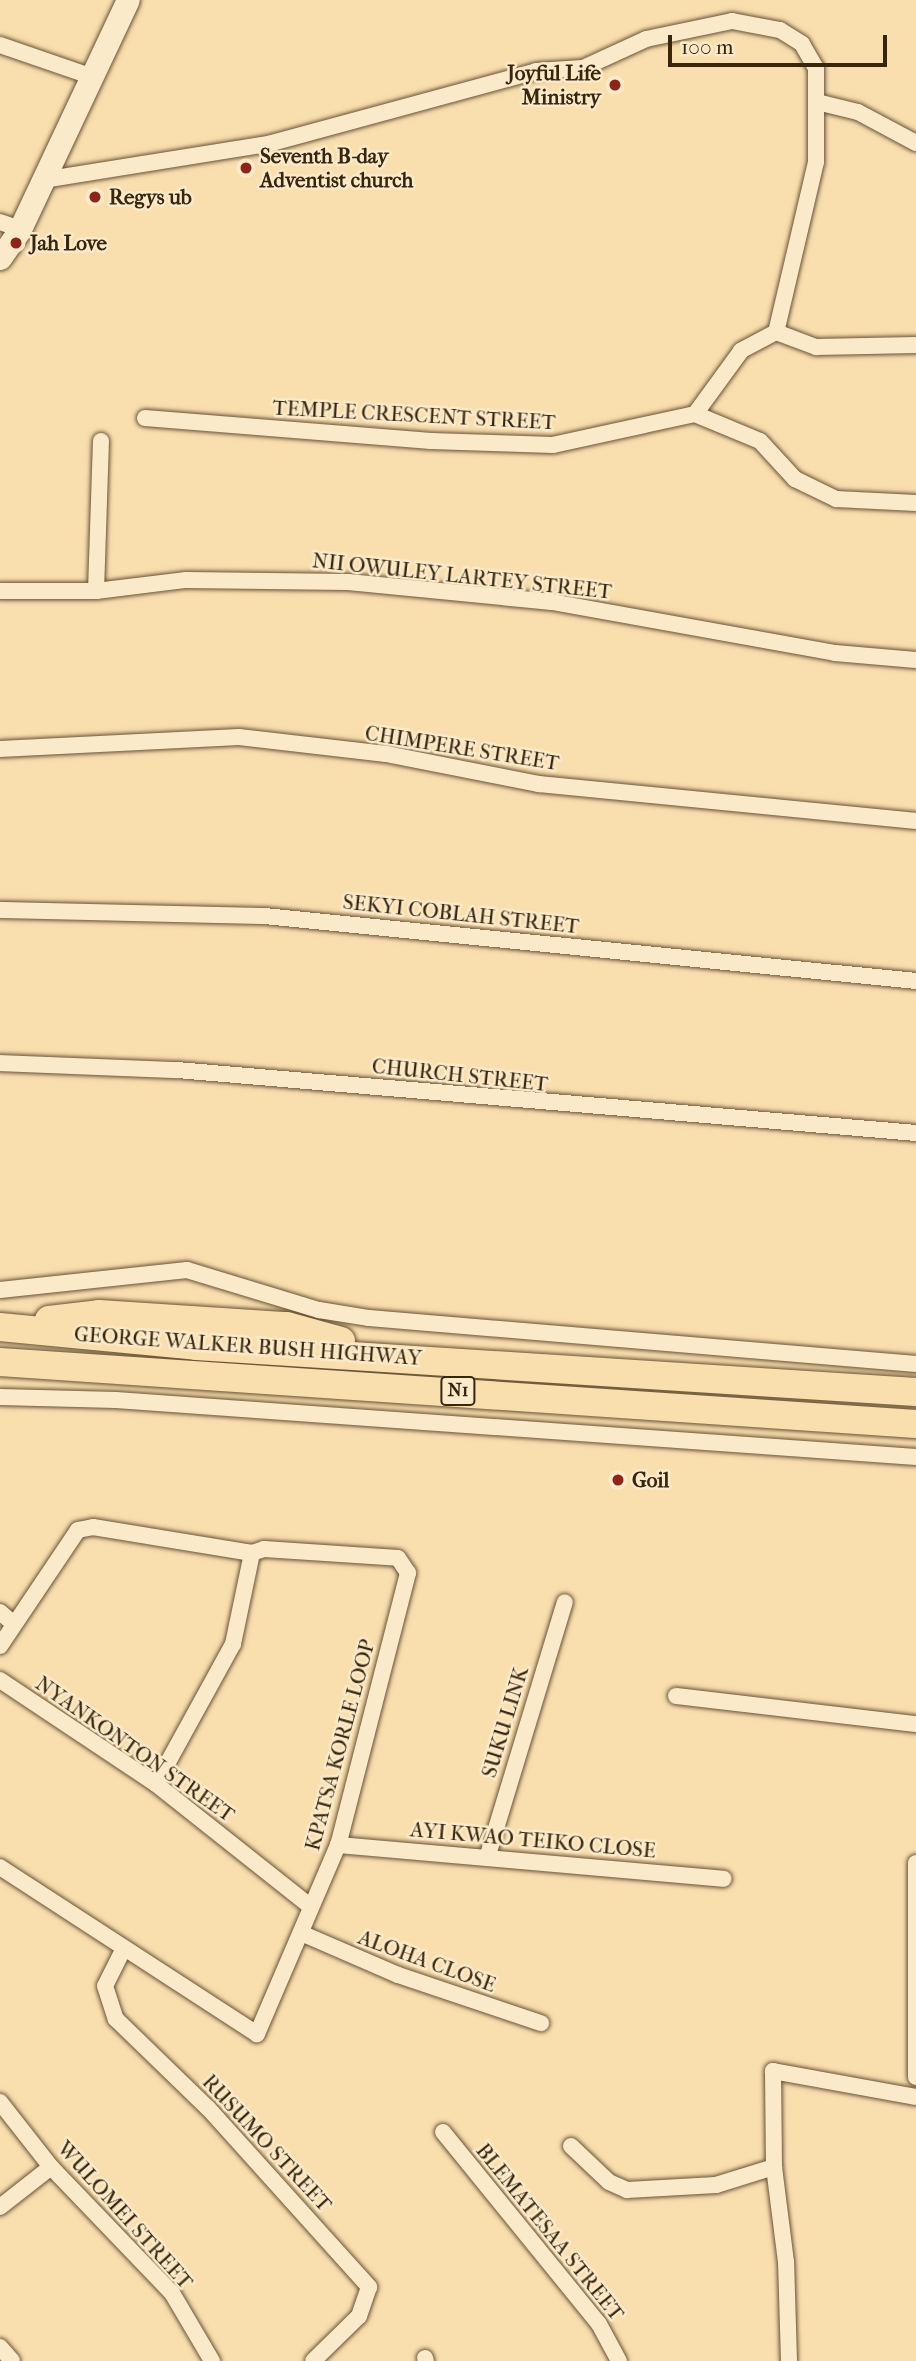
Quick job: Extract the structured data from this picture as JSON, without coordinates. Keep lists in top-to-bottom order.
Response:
{
  "streets": {
    "highway": ["GEORGE WALKER BUSH HIGHWAY", "N1"],
    "street": [
      "TEMPLE CRESCENT STREET",
      "NII OWULEY LARTEY STREET",
      "CHIMPERE STREET",
      "SEKYI COBLAH STREET",
      "CHURCH STREET",
      "SUKU LINK",
      "KPATSA KORLE LOOP",
      "NYANKONTON STREET",
      "AYI KWAO TEIKO CLOSE",
      "ALOHA CLOSE",
      "RUSUMO STREET",
      "WULOMEI STREET",
      "BLEMATESAA STREET"
    ]
  },
  "crossings": [
    ["SUKU LINK", "AYI KWAO TEIKO CLOSE"],
    ["KPATSA KORLE LOOP", "NYANKONTON STREET"],
    ["KPATSA KORLE LOOP", "AYI KWAO TEIKO CLOSE"],
    ["KPATSA KORLE LOOP", "ALOHA CLOSE"],
    ["KPATSA KORLE LOOP", "RUSUMO STREET"]
  ],
  "places": [
    "Joyful Life Ministry",
    "Seventh B-day Adventist church",
    "Regys ub",
    "Jah Love",
    "Goil"
  ],
  "scale_bar": "100 m"
}
